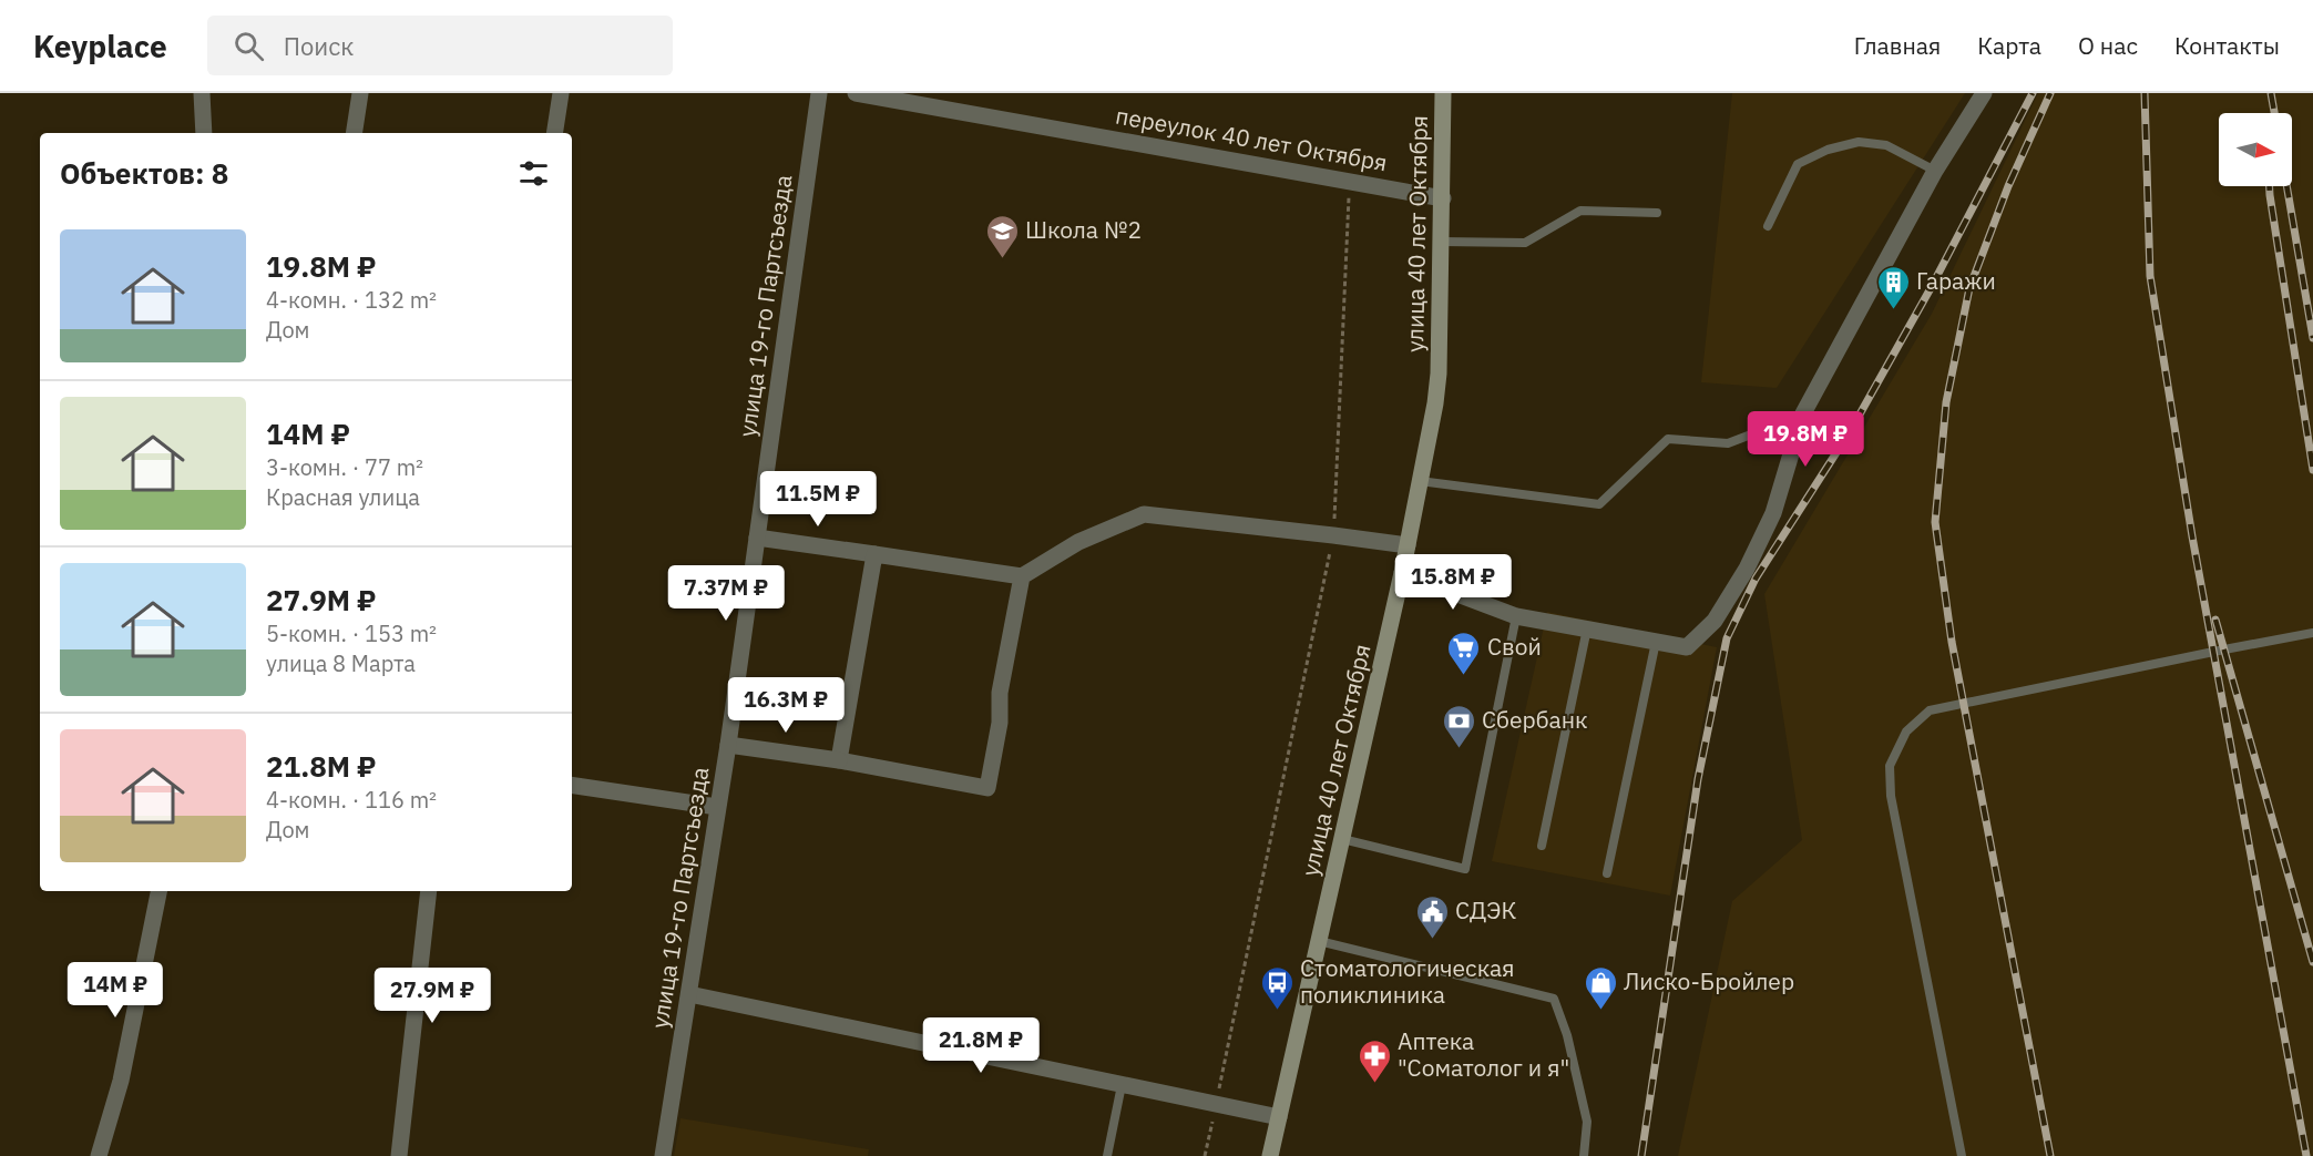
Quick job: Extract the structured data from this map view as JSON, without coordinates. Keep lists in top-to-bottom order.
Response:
{
  "streets": {
    "main road": ["улица 40 лет Октября"],
    "street": ["переулок 40 лет Октября", "улица 19-го Партсъезда"]
  },
  "crossings": [
    ["переулок 40 лет Октября", "улица 40 лет Октября"]
  ],
  "places": {
    "school or university": ["Школа №2"],
    "building": ["Гаражи"],
    "supermarket": ["Свой"],
    "bank": ["Сбербанк"],
    "public building": ["СДЭК"],
    "bus stop": ["Стоматологическая поликлиника"],
    "shop": ["Лиско-Бройлер"],
    "pharmacy": ["Аптека \"Соматолог и я\""]
  },
  "north": "right",
  "page": {
    "header": "Keyplace",
    "search": "Поиск",
    "nav": [
      "Главная",
      "Карта",
      "О нас",
      "Контакты"
    ],
    "heading": "Объектов: 8",
    "list": [
      {
        "name": "19.8M ₽",
        "note": "4-комн. · 132 m² · Дом"
      },
      {
        "name": "14M ₽",
        "note": "3-комн. · 77 m² · Красная улица"
      },
      {
        "name": "27.9M ₽",
        "note": "5-комн. · 153 m² · улица 8 Марта"
      },
      {
        "name": "21.8M ₽",
        "note": "4-комн. · 116 m² · Дом"
      }
    ],
    "price": [
      "19.8M ₽",
      "11.5M ₽",
      "15.8M ₽",
      "7.37M ₽",
      "16.3M ₽",
      "14M ₽",
      "27.9M ₽",
      "21.8M ₽"
    ]
  }
}
